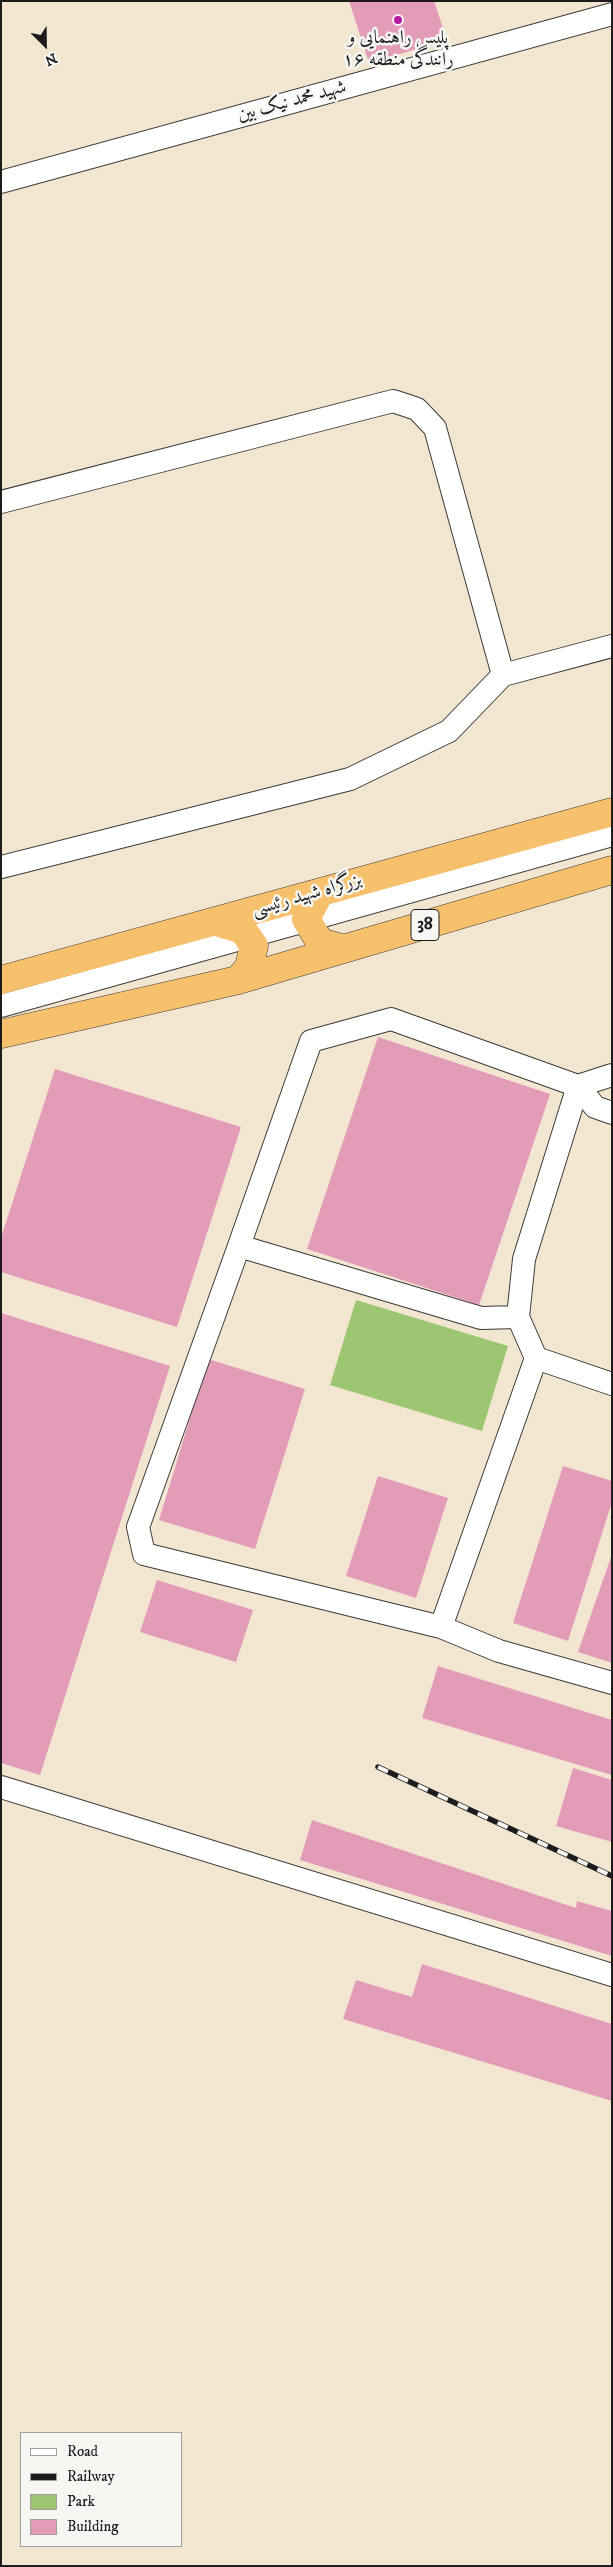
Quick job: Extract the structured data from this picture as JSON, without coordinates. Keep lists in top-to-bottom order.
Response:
{
  "streets": {
    "highway": ["بزرگراه شهید رئیسی", "38"],
    "street": ["شهید محمد نیک بین"]
  },
  "places": ["پلیس راهنمایی و رانندگی منطقه ۱۶"],
  "legend": [
    "Road",
    "Railway",
    "Park",
    "Building"
  ],
  "north": "bottom right"
}
